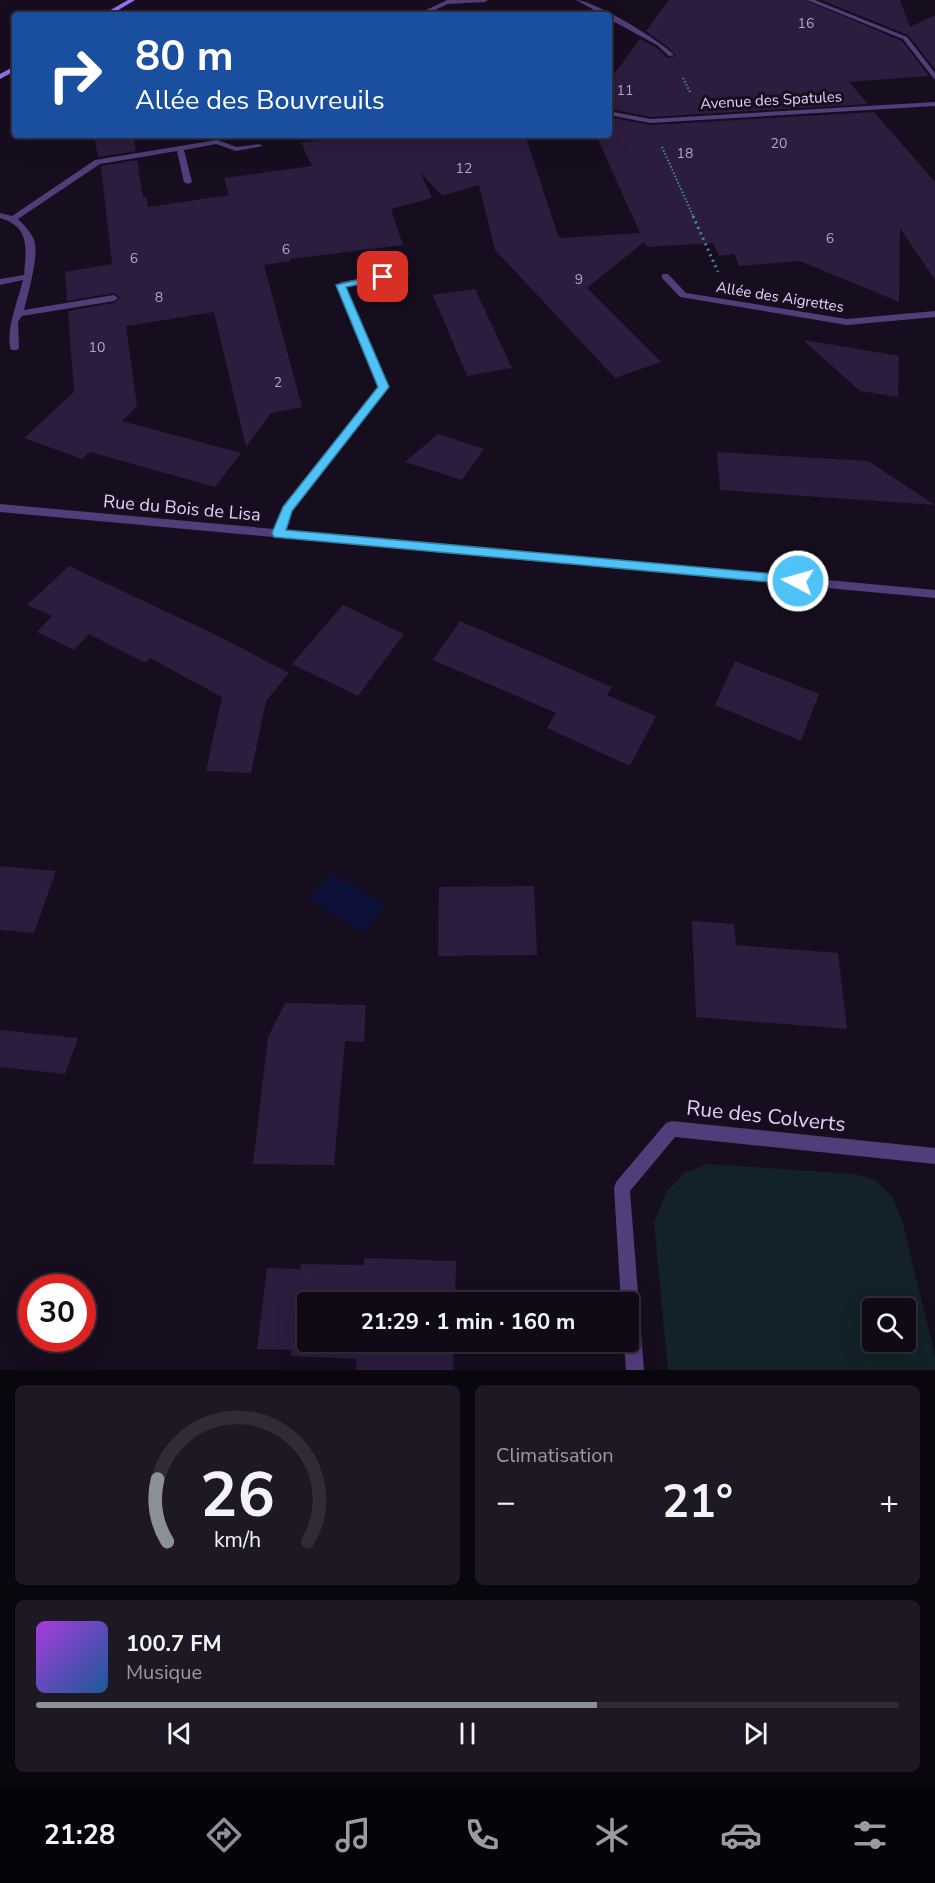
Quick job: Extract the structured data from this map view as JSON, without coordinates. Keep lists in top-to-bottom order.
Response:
{
  "streets": {
    "street": [
      "Avenue des Spatules",
      "Allée des Aigrettes",
      "Rue du Bois de Lisa",
      "Rue des Colverts"
    ]
  },
  "house_numbers": [
    "16",
    "11",
    "20",
    "18",
    "12",
    "6",
    "6",
    "6",
    "9",
    "8",
    "10",
    "2"
  ],
  "page": {
    "turn": ["80 m", "Allée des Bouvreuils"],
    "limit": "30",
    "trip": "21:29 · 1 min · 160 m",
    "tile": "Climatisation",
    "heat": ["−", "21°", "+"],
    "song": ["100.7 FM", "Musique"],
    "tabs": "21:28",
    "gauge": ["26", "km/h"]
  }
}
